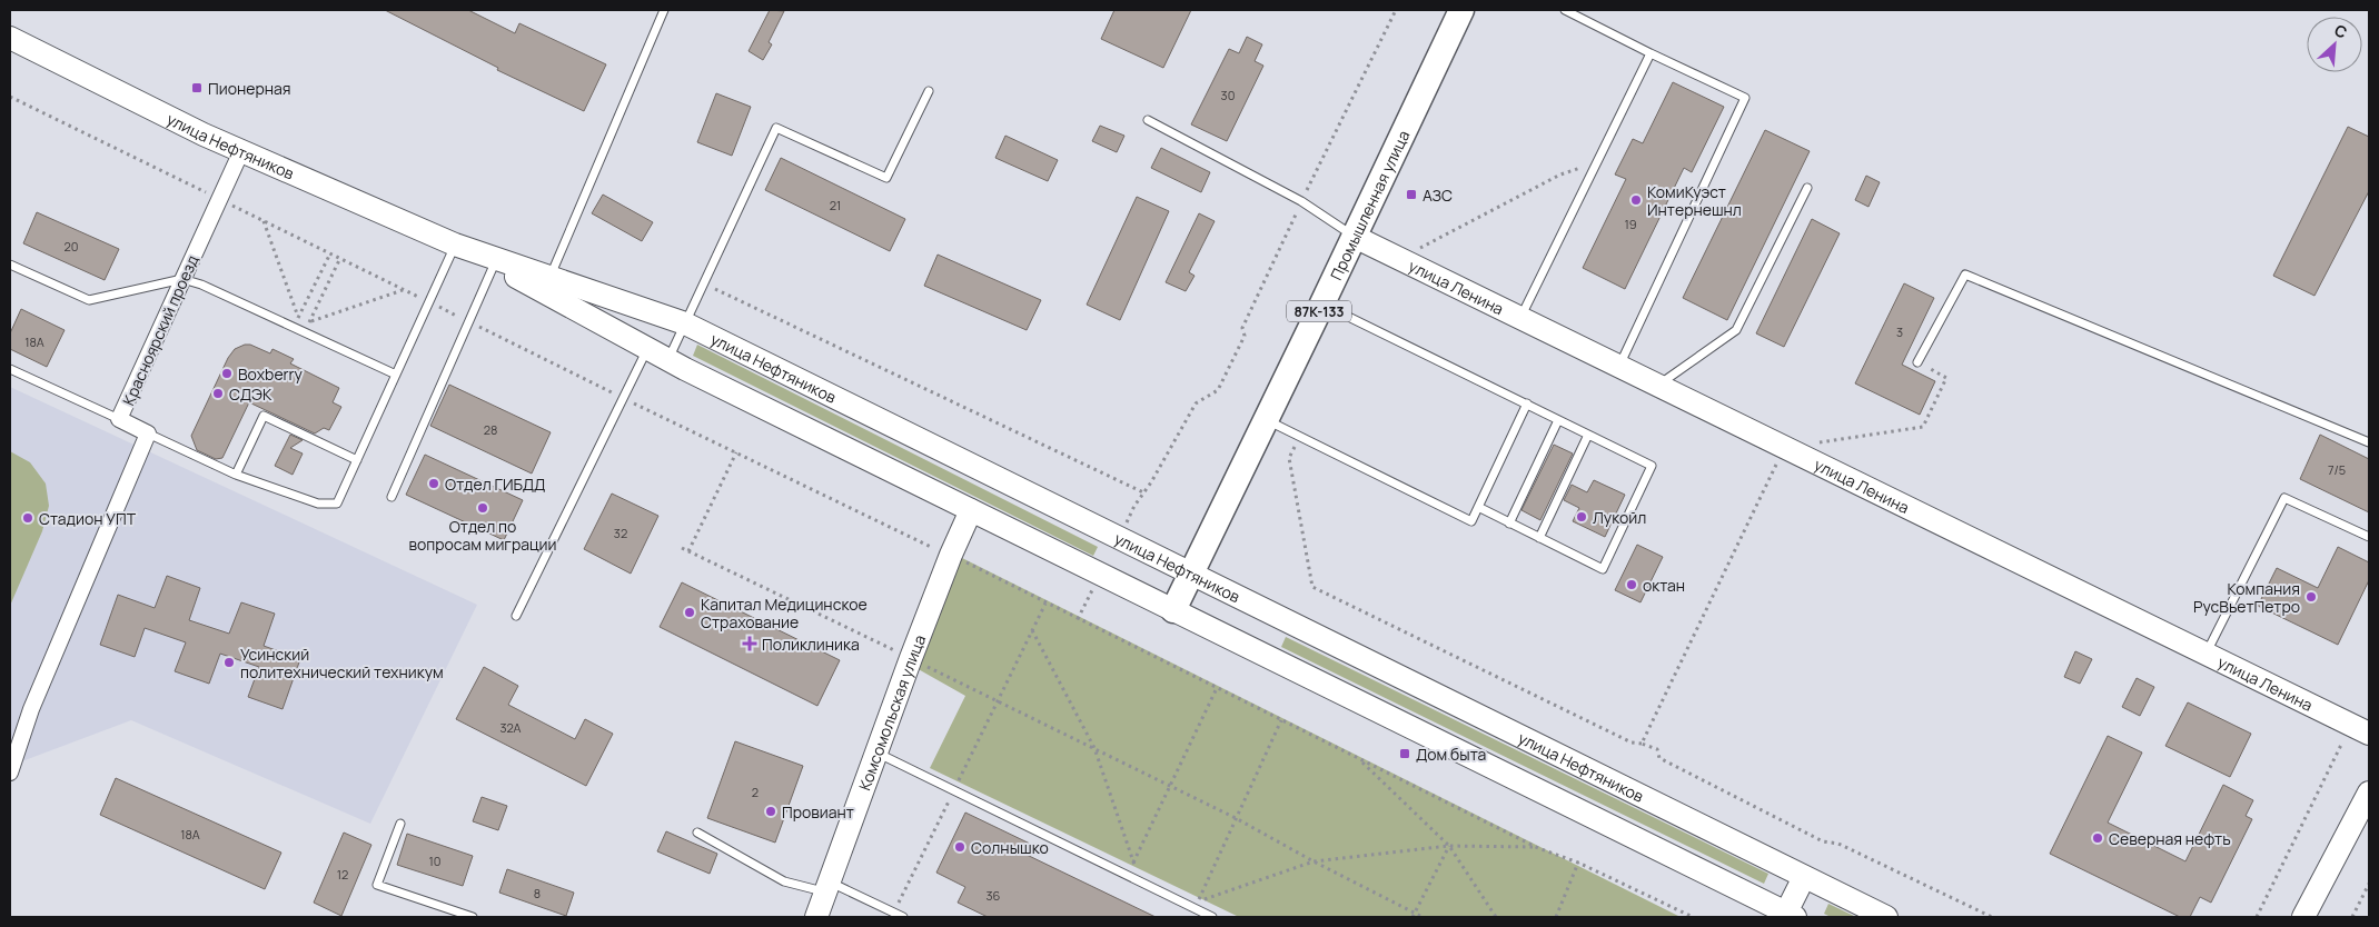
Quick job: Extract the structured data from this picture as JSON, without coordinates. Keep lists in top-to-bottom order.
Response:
{
  "streets": {
    "main road": [
      "улица Нефтяников",
      "Промышленная улица",
      "улица Ленина",
      "87К-133",
      "Комсомольская улица"
    ],
    "street": ["Красноярский проезд"]
  },
  "crossings": [
    ["улица Нефтяников", "Промышленная улица"],
    ["улица Нефтяников", "Красноярский проезд"],
    ["улица Нефтяников", "Комсомольская улица"],
    ["Промышленная улица", "улица Ленина"]
  ],
  "places": {
    "transit": ["Пионерная", "АЗС", "Дом быта"],
    "other": [
      "КомиКуэст Интернешнл",
      "Boxberry",
      "СДЭК",
      "Отдел ГИБДД",
      "Отдел по вопросам миграции",
      "Лукойл",
      "Стадион УПТ",
      "октан",
      "Компания РусВьетПетро",
      "Капитал Медицинское Страхование",
      "Усинский политехнический техникум",
      "Провиант",
      "Северная нефть",
      "Солнышко"
    ],
    "health": ["Поликлиника"]
  },
  "house_numbers": [
    "30",
    "21",
    "19",
    "20",
    "3",
    "18А",
    "28",
    "7/5",
    "32",
    "32А",
    "2",
    "18А",
    "10",
    "12",
    "8",
    "36"
  ],
  "north": "top right"
}
